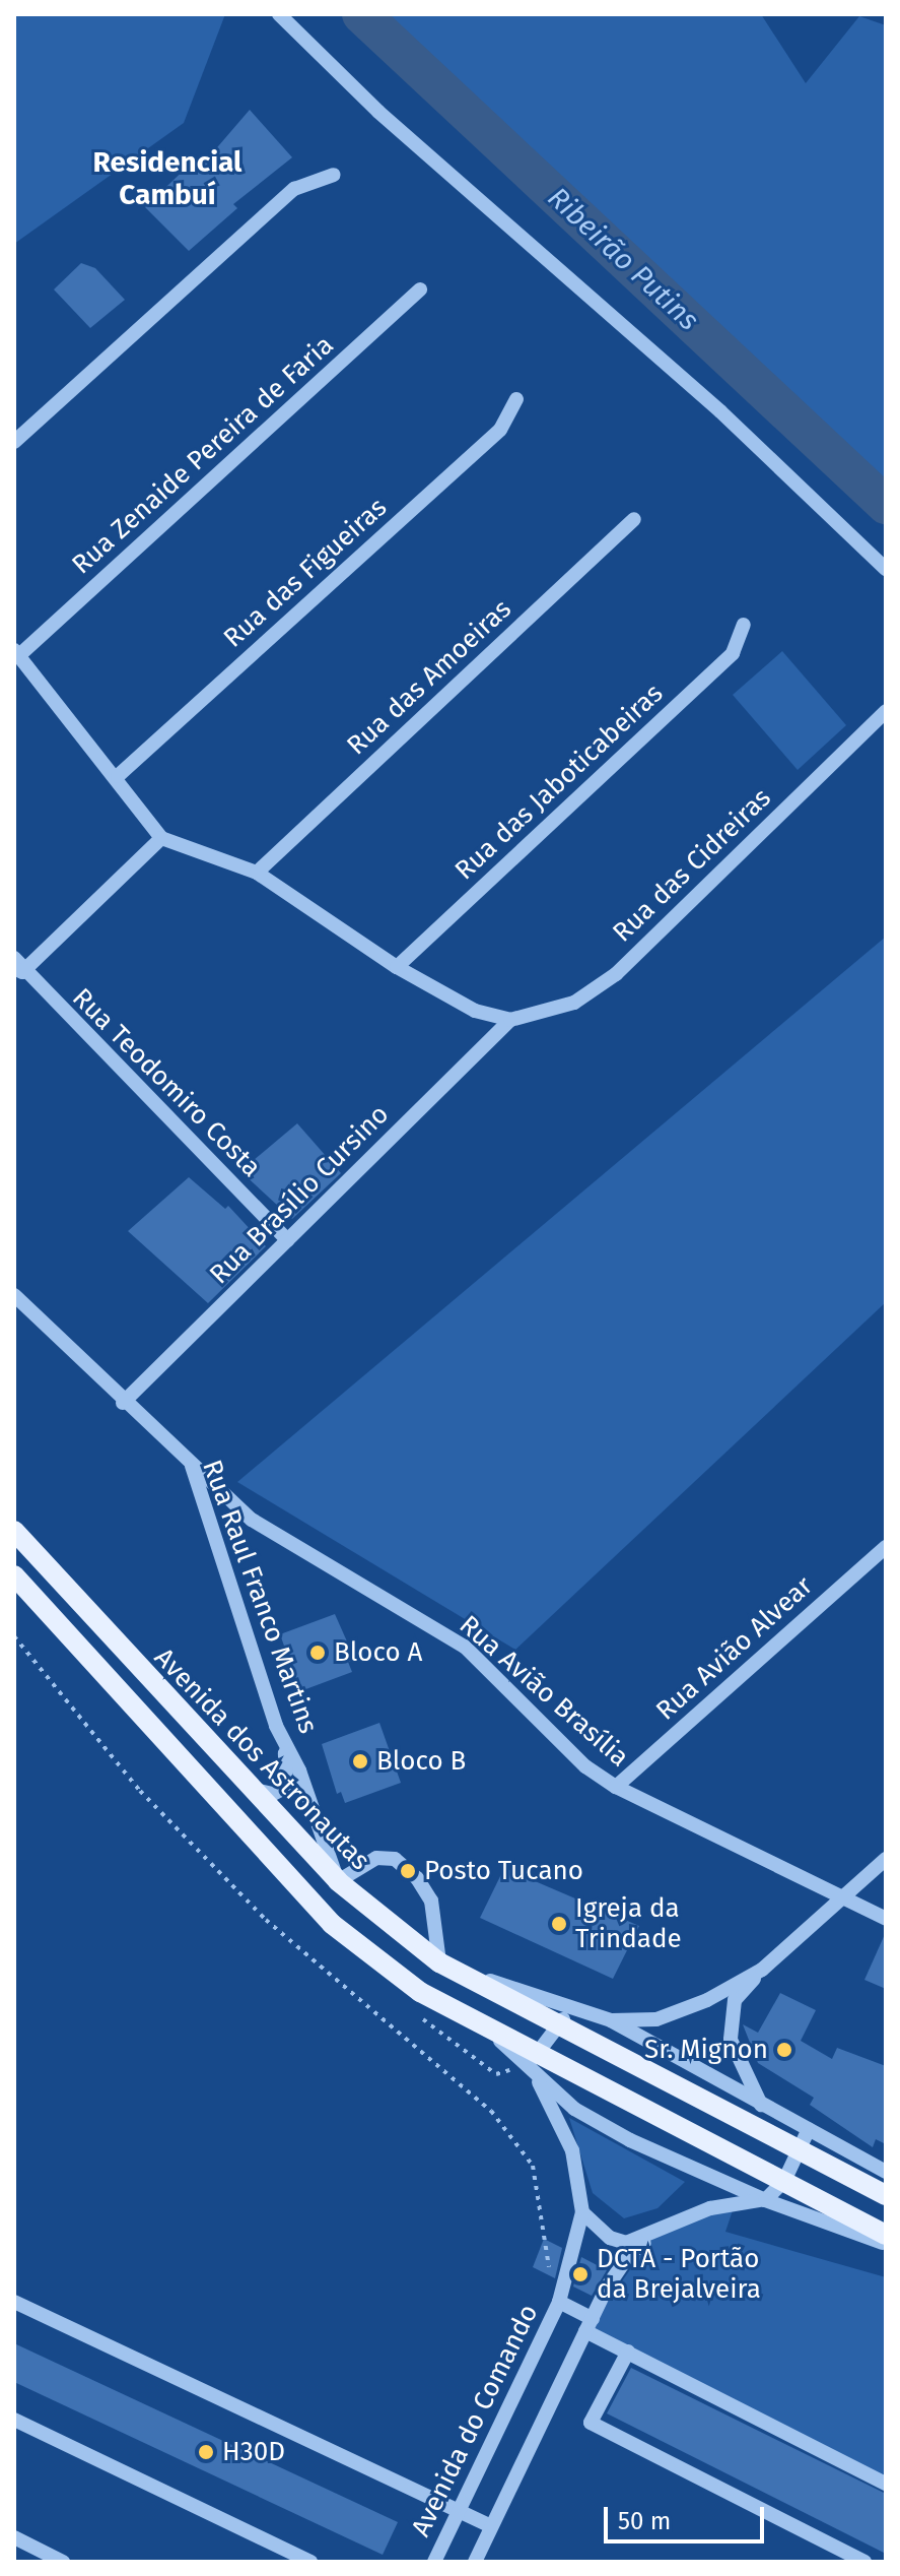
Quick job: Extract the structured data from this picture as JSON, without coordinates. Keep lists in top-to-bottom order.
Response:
{
  "streets": {
    "main road": ["Avenida dos Astronautas"],
    "street": [
      "Rua Zenaide Pereira de Faria",
      "Rua das Figueiras",
      "Rua das Amoeiras",
      "Rua das Jaboticabeiras",
      "Rua das Cidreiras",
      "Rua Teodomiro Costa",
      "Rua Brasílio Cursino",
      "Rua Raul Franco Martins",
      "Rua Avião Alvear",
      "Rua Avião Brasília",
      "Avenida do Comando"
    ]
  },
  "crossings": [
    ["Rua das Cidreiras", "Rua Brasílio Cursino"],
    ["Rua Teodomiro Costa", "Rua Brasílio Cursino"],
    ["Rua Brasílio Cursino", "Rua Raul Franco Martins"],
    ["Rua Raul Franco Martins", "Rua Avião Brasília"],
    ["Rua Raul Franco Martins", "Avenida dos Astronautas"],
    ["Rua Avião Alvear", "Rua Avião Brasília"]
  ],
  "districts": ["Residencial Cambuí"],
  "water": ["Ribeirão Putins"],
  "places": [
    "Bloco A",
    "Bloco B",
    "Posto Tucano",
    "Igreja da Trindade",
    "Sr. Mignon",
    "DCTA - Portão da Brejalveira",
    "H30D"
  ],
  "scale_bar": "50 m"
}
